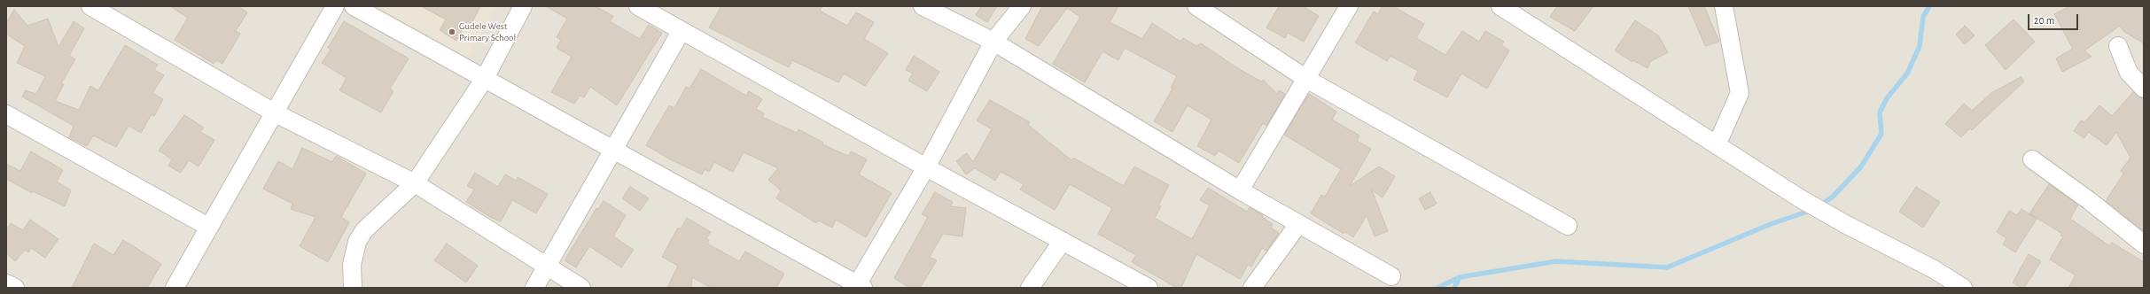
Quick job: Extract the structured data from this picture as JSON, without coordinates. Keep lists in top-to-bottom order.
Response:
{
  "places": ["Gudele West Primary School"],
  "scale_bar": "20 m"
}
